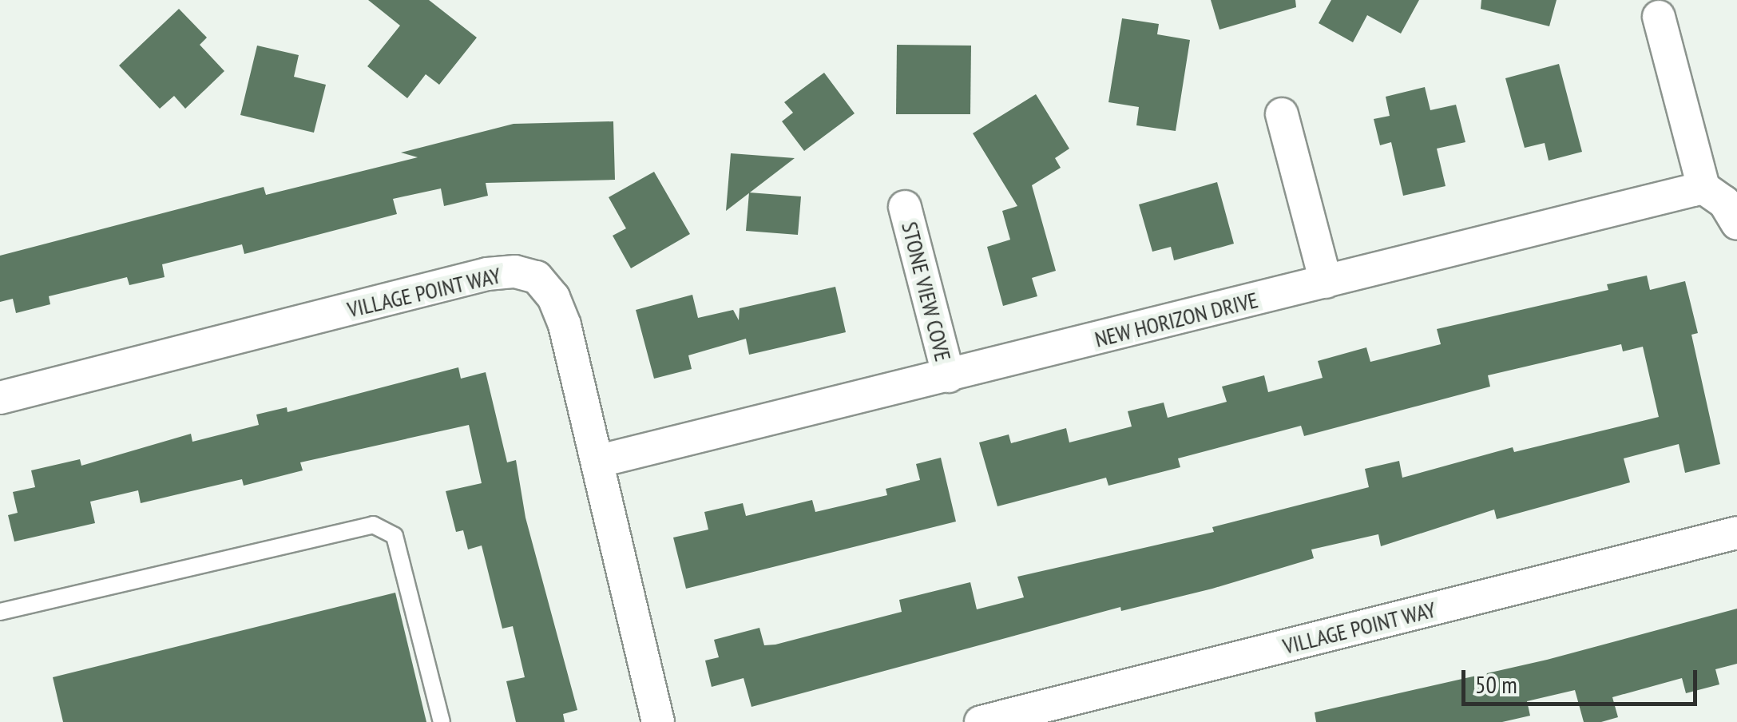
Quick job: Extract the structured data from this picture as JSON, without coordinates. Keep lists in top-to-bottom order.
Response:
{
  "streets": {
    "street": ["STONE VIEW COVE", "VILLAGE POINT WAY", "NEW HORIZON DRIVE"]
  },
  "crossings": [
    ["STONE VIEW COVE", "NEW HORIZON DRIVE"],
    ["VILLAGE POINT WAY", "NEW HORIZON DRIVE"]
  ],
  "scale_bar": "50 m"
}
